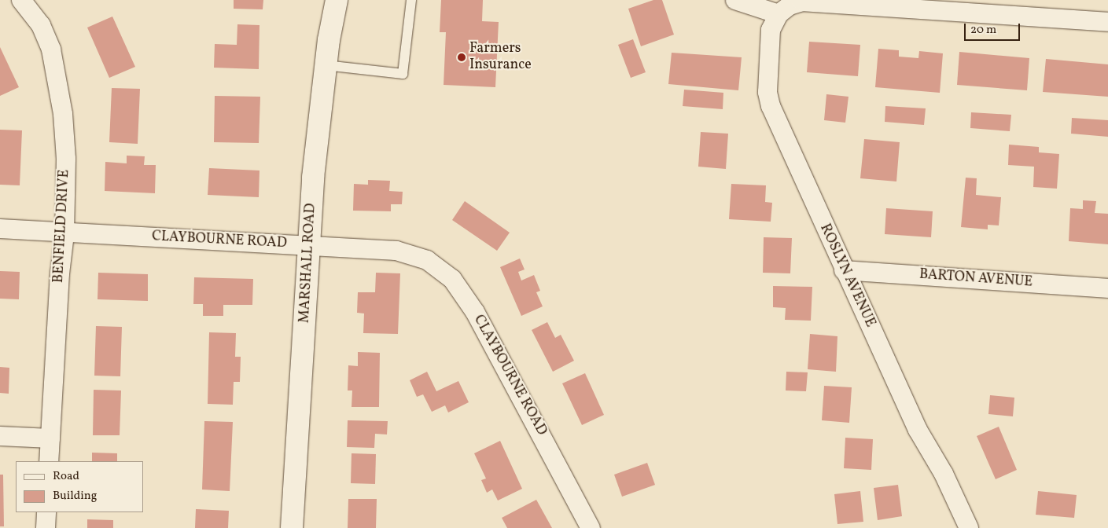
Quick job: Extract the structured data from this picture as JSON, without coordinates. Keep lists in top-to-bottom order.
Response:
{
  "streets": {
    "street": [
      "BENFIELD DRIVE",
      "CLAYBOURNE ROAD",
      "MARSHALL ROAD",
      "ROSLYN AVENUE",
      "BARTON AVENUE"
    ]
  },
  "crossings": [
    ["BENFIELD DRIVE", "CLAYBOURNE ROAD"],
    ["CLAYBOURNE ROAD", "MARSHALL ROAD"],
    ["ROSLYN AVENUE", "BARTON AVENUE"]
  ],
  "places": ["Farmers Insurance"],
  "legend": ["Road", "Building"],
  "scale_bar": "20 m"
}
